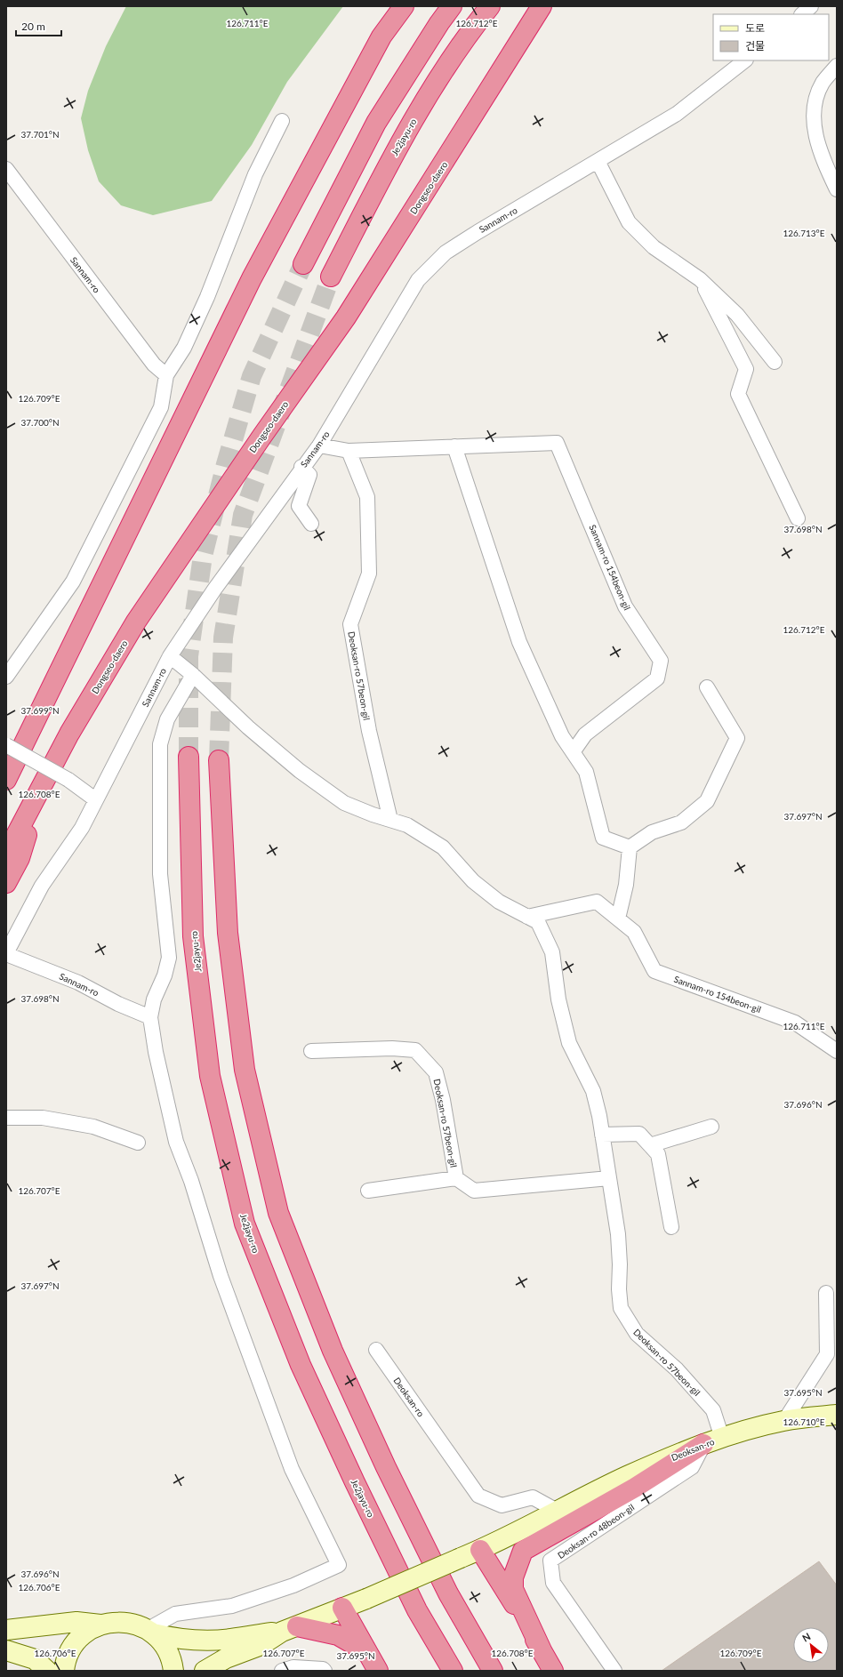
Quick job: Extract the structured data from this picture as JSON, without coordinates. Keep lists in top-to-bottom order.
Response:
{
  "streets": {
    "highway": ["Je2jayu-ro", "Dongseo-daero"],
    "street": [
      "Sannam-ro",
      "Sannam-ro 154beon-gil",
      "Deoksan-ro 57beon-gil",
      "Deoksan-ro",
      "Deoksan-ro 48beon-gil"
    ]
  },
  "crossings": [
    ["Sannam-ro", "Sannam-ro 154beon-gil"],
    ["Sannam-ro", "Deoksan-ro 57beon-gil"],
    ["Sannam-ro 154beon-gil", "Deoksan-ro 57beon-gil"],
    ["Deoksan-ro 57beon-gil", "Deoksan-ro"],
    ["Deoksan-ro", "Deoksan-ro 48beon-gil"]
  ],
  "legend": ["도로", "건물"],
  "scale_bar": "20 m",
  "north": "top left",
  "coordinates": [
    "126.712°E",
    "126.711°E",
    "37.701°N",
    "126.713°E",
    "126.709°E",
    "37.700°N",
    "37.698°N",
    "37.699°N",
    "126.708°E",
    "37.697°N",
    "37.696°N",
    "126.707°E",
    "37.695°N",
    "126.710°E",
    "126.706°E"
  ]
}
